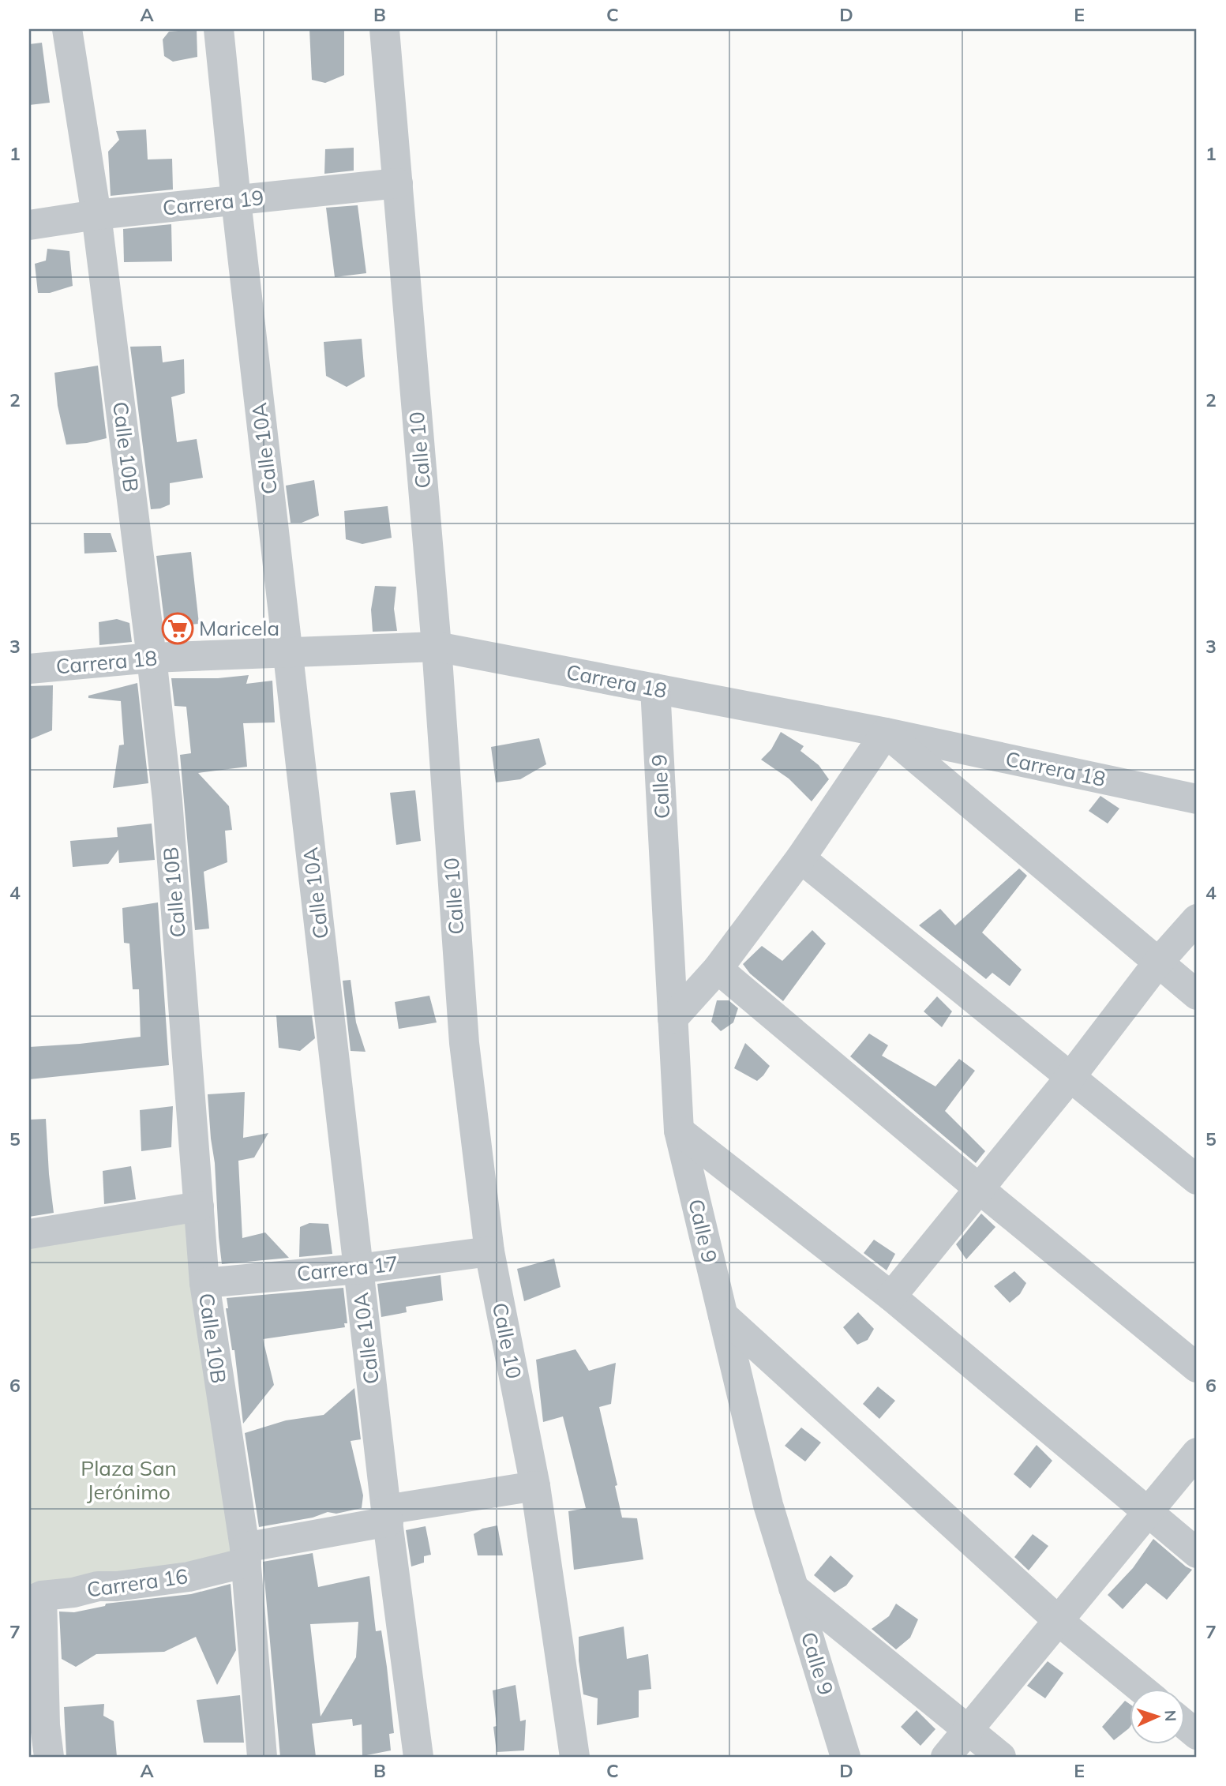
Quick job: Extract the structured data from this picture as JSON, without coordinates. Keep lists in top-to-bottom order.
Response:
{
  "streets": {
    "street": [
      "Carrera 19",
      "Calle 10B",
      "Calle 10A",
      "Calle 10",
      "Carrera 18",
      "Calle 9",
      "Carrera 17",
      "Carrera 16"
    ]
  },
  "crossings": [
    ["Carrera 19", "Calle 10B"],
    ["Carrera 19", "Calle 10A"],
    ["Carrera 19", "Calle 10"],
    ["Calle 10B", "Carrera 18"],
    ["Calle 10B", "Carrera 17"],
    ["Calle 10B", "Carrera 16"],
    ["Calle 10A", "Carrera 18"],
    ["Calle 10A", "Carrera 17"],
    ["Calle 10A", "Carrera 16"],
    ["Calle 10", "Carrera 18"],
    ["Calle 10", "Carrera 17"],
    ["Calle 10", "Carrera 16"],
    ["Carrera 18", "Calle 9"]
  ],
  "parks": ["Plaza San Jerónimo"],
  "places": {
    "supermarket": ["Maricela"]
  },
  "north": "right",
  "grid": {
    "columns": [
      "A",
      "B",
      "C",
      "D",
      "E"
    ],
    "rows": [
      "1",
      "2",
      "3",
      "4",
      "5",
      "6",
      "7"
    ]
  }
}
